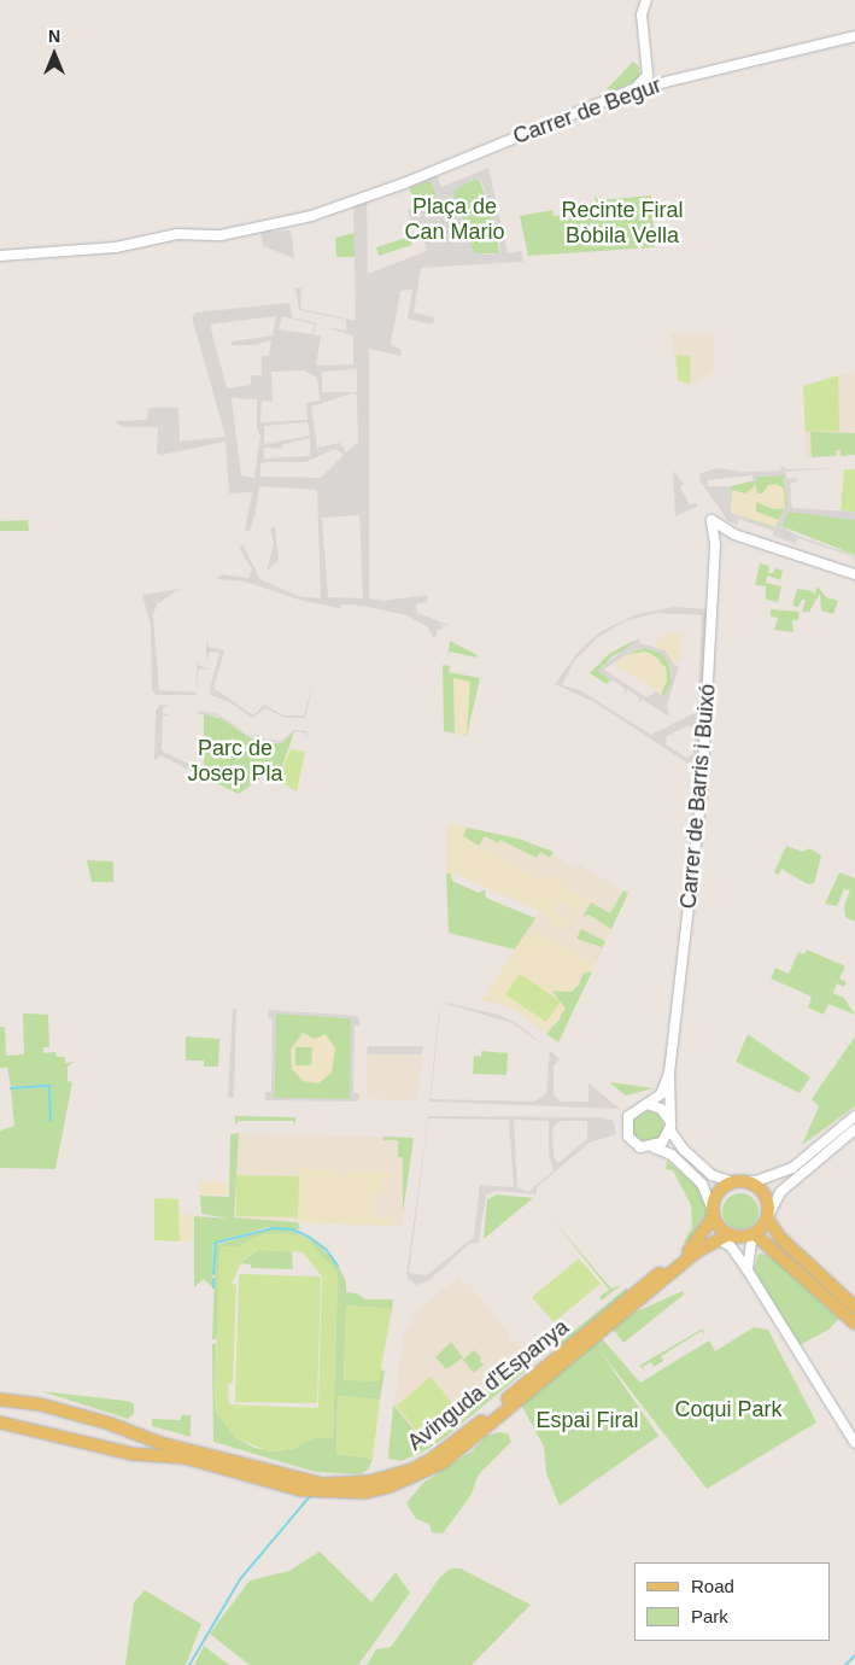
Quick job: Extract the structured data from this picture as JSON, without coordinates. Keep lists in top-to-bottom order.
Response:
{
  "streets": {
    "main road": ["Avinguda d'Espanya"],
    "street": ["Carrer de Begur", "Carrer de Barris i Buixó"]
  },
  "parks": [
    "Plaça de Can Mario",
    "Recinte Firal Bòbila Vella",
    "Parc de Josep Pla",
    "Coqui Park",
    "Espai Firal"
  ],
  "legend": ["Road", "Park"],
  "north": "top"
}
